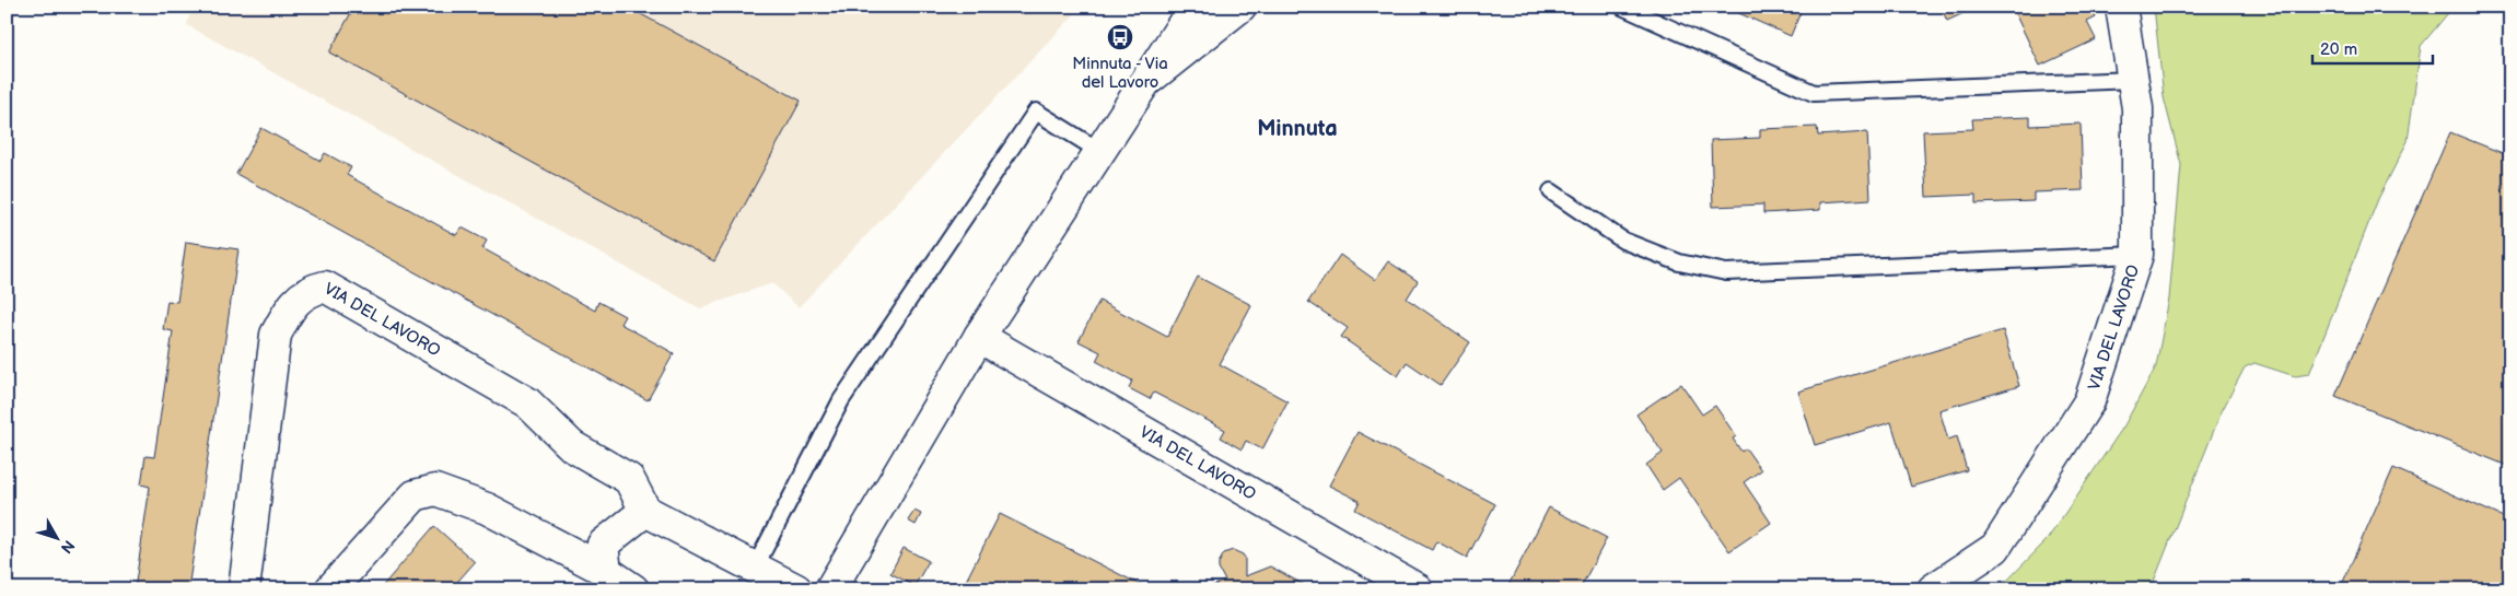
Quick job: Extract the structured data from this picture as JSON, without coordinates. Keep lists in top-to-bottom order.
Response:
{
  "streets": {
    "street": ["VIA DEL LAVORO"]
  },
  "districts": ["Minnuta"],
  "places": {
    "bus stop": ["Minnuta - Via del Lavoro"]
  },
  "scale_bar": "20 m",
  "north": "bottom right"
}
